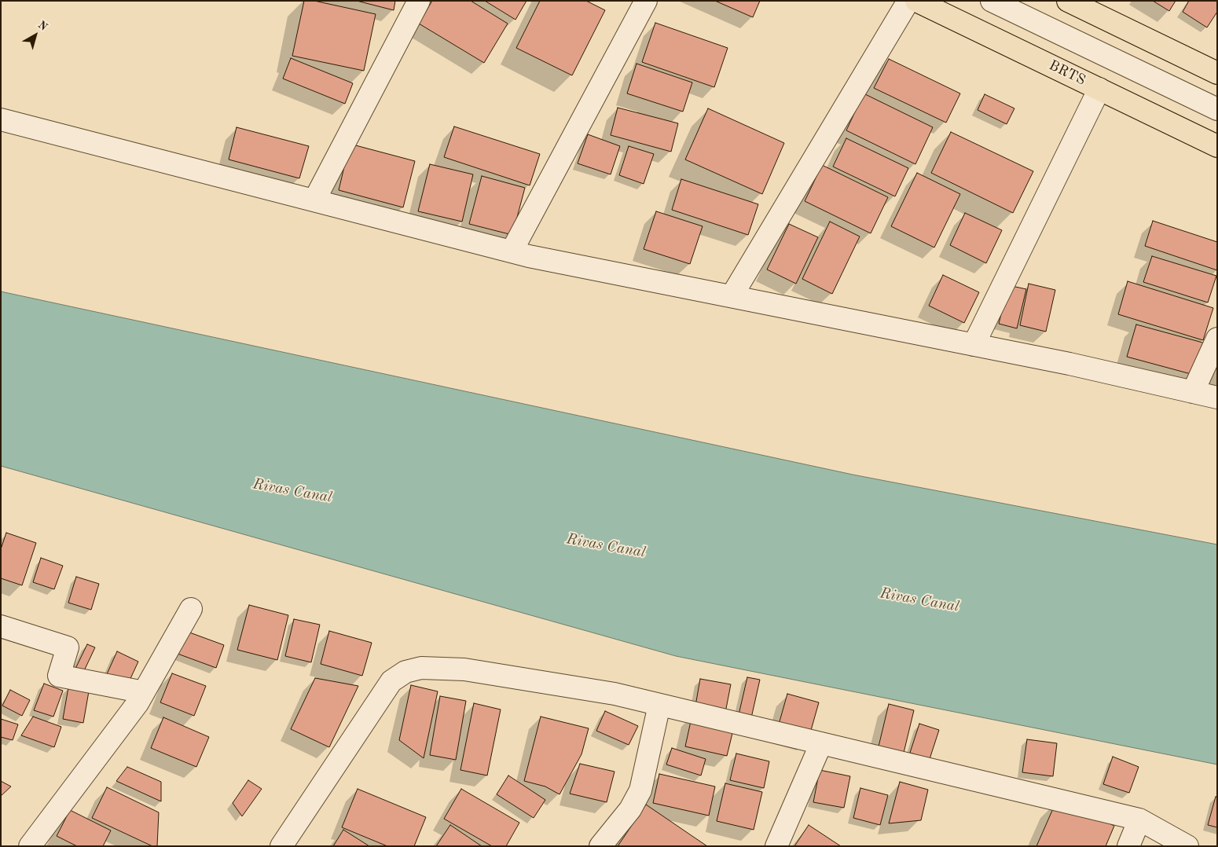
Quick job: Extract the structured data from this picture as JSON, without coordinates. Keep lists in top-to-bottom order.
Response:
{
  "streets": {
    "main road": ["BRTS"]
  },
  "water": ["Rivas Canal"],
  "north": "top right"
}
